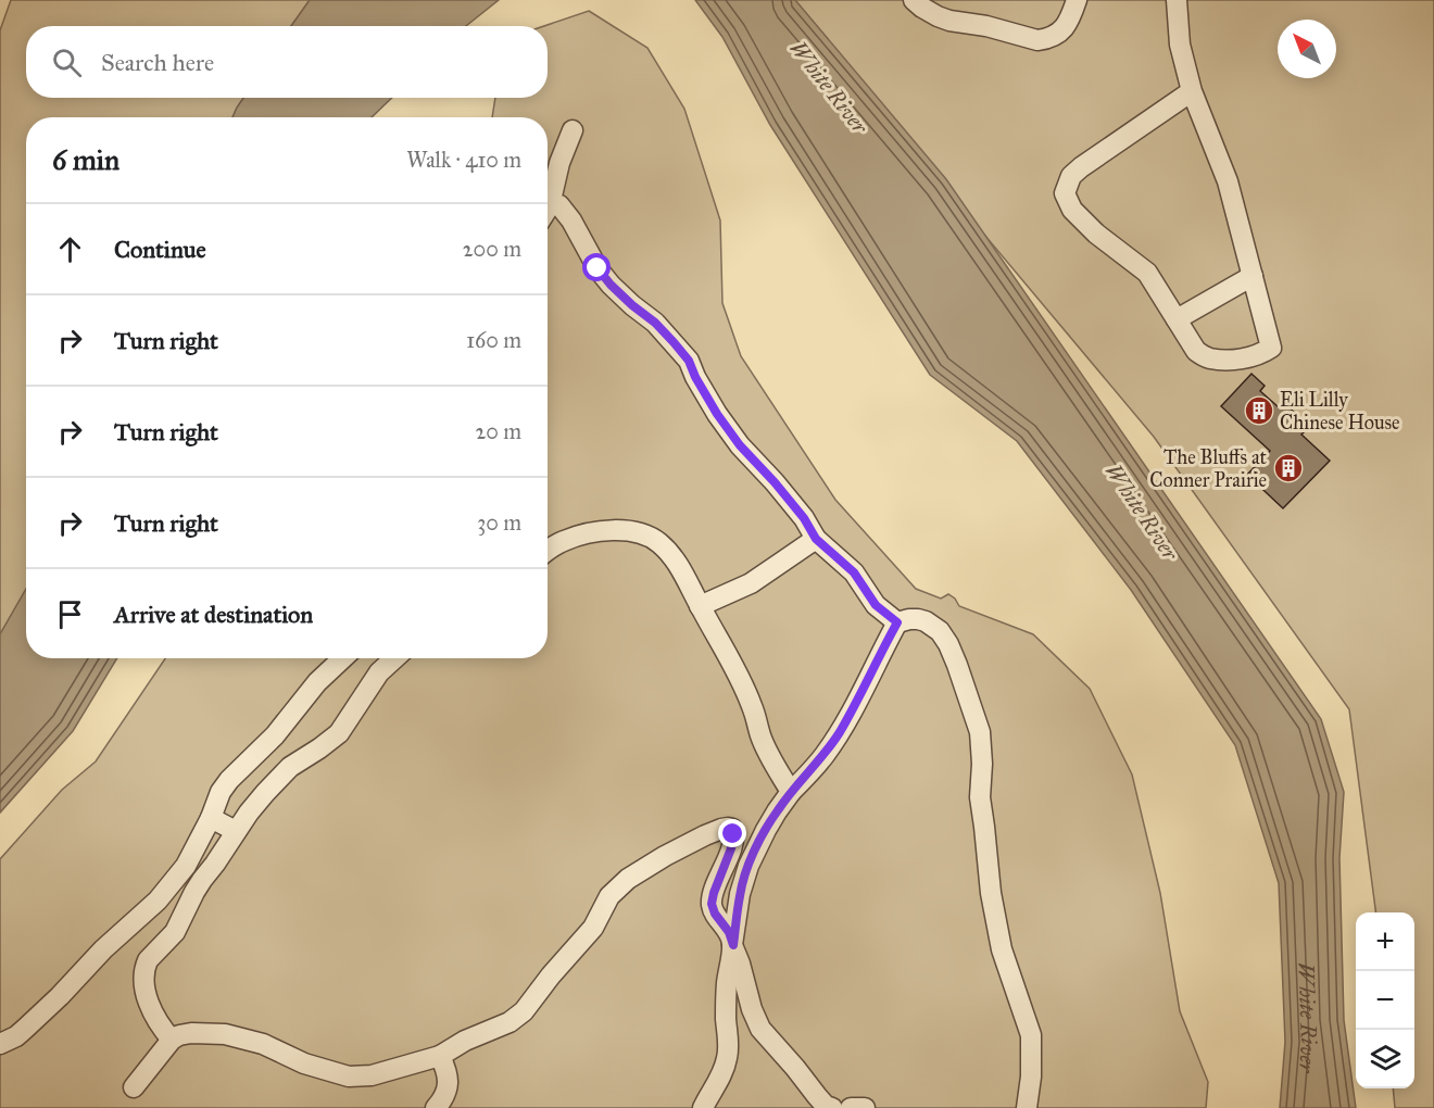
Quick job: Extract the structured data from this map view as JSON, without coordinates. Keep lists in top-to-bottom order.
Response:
{
  "water": ["White River"],
  "places": {
    "building": ["Eli Lilly Chinese House", "The Bluffs at Conner Prairie"]
  },
  "north": "top left",
  "page": {
    "search": "Search here",
    "heading": ["6 min", "Walk · 410 m"],
    "list": [
      ["Continue", "200 m"],
      ["Turn right", "160 m"],
      ["Turn right", "20 m"],
      ["Turn right", "30 m"],
      "Arrive at destination"
    ],
    "map_buttons": ["+", "−"]
  }
}
